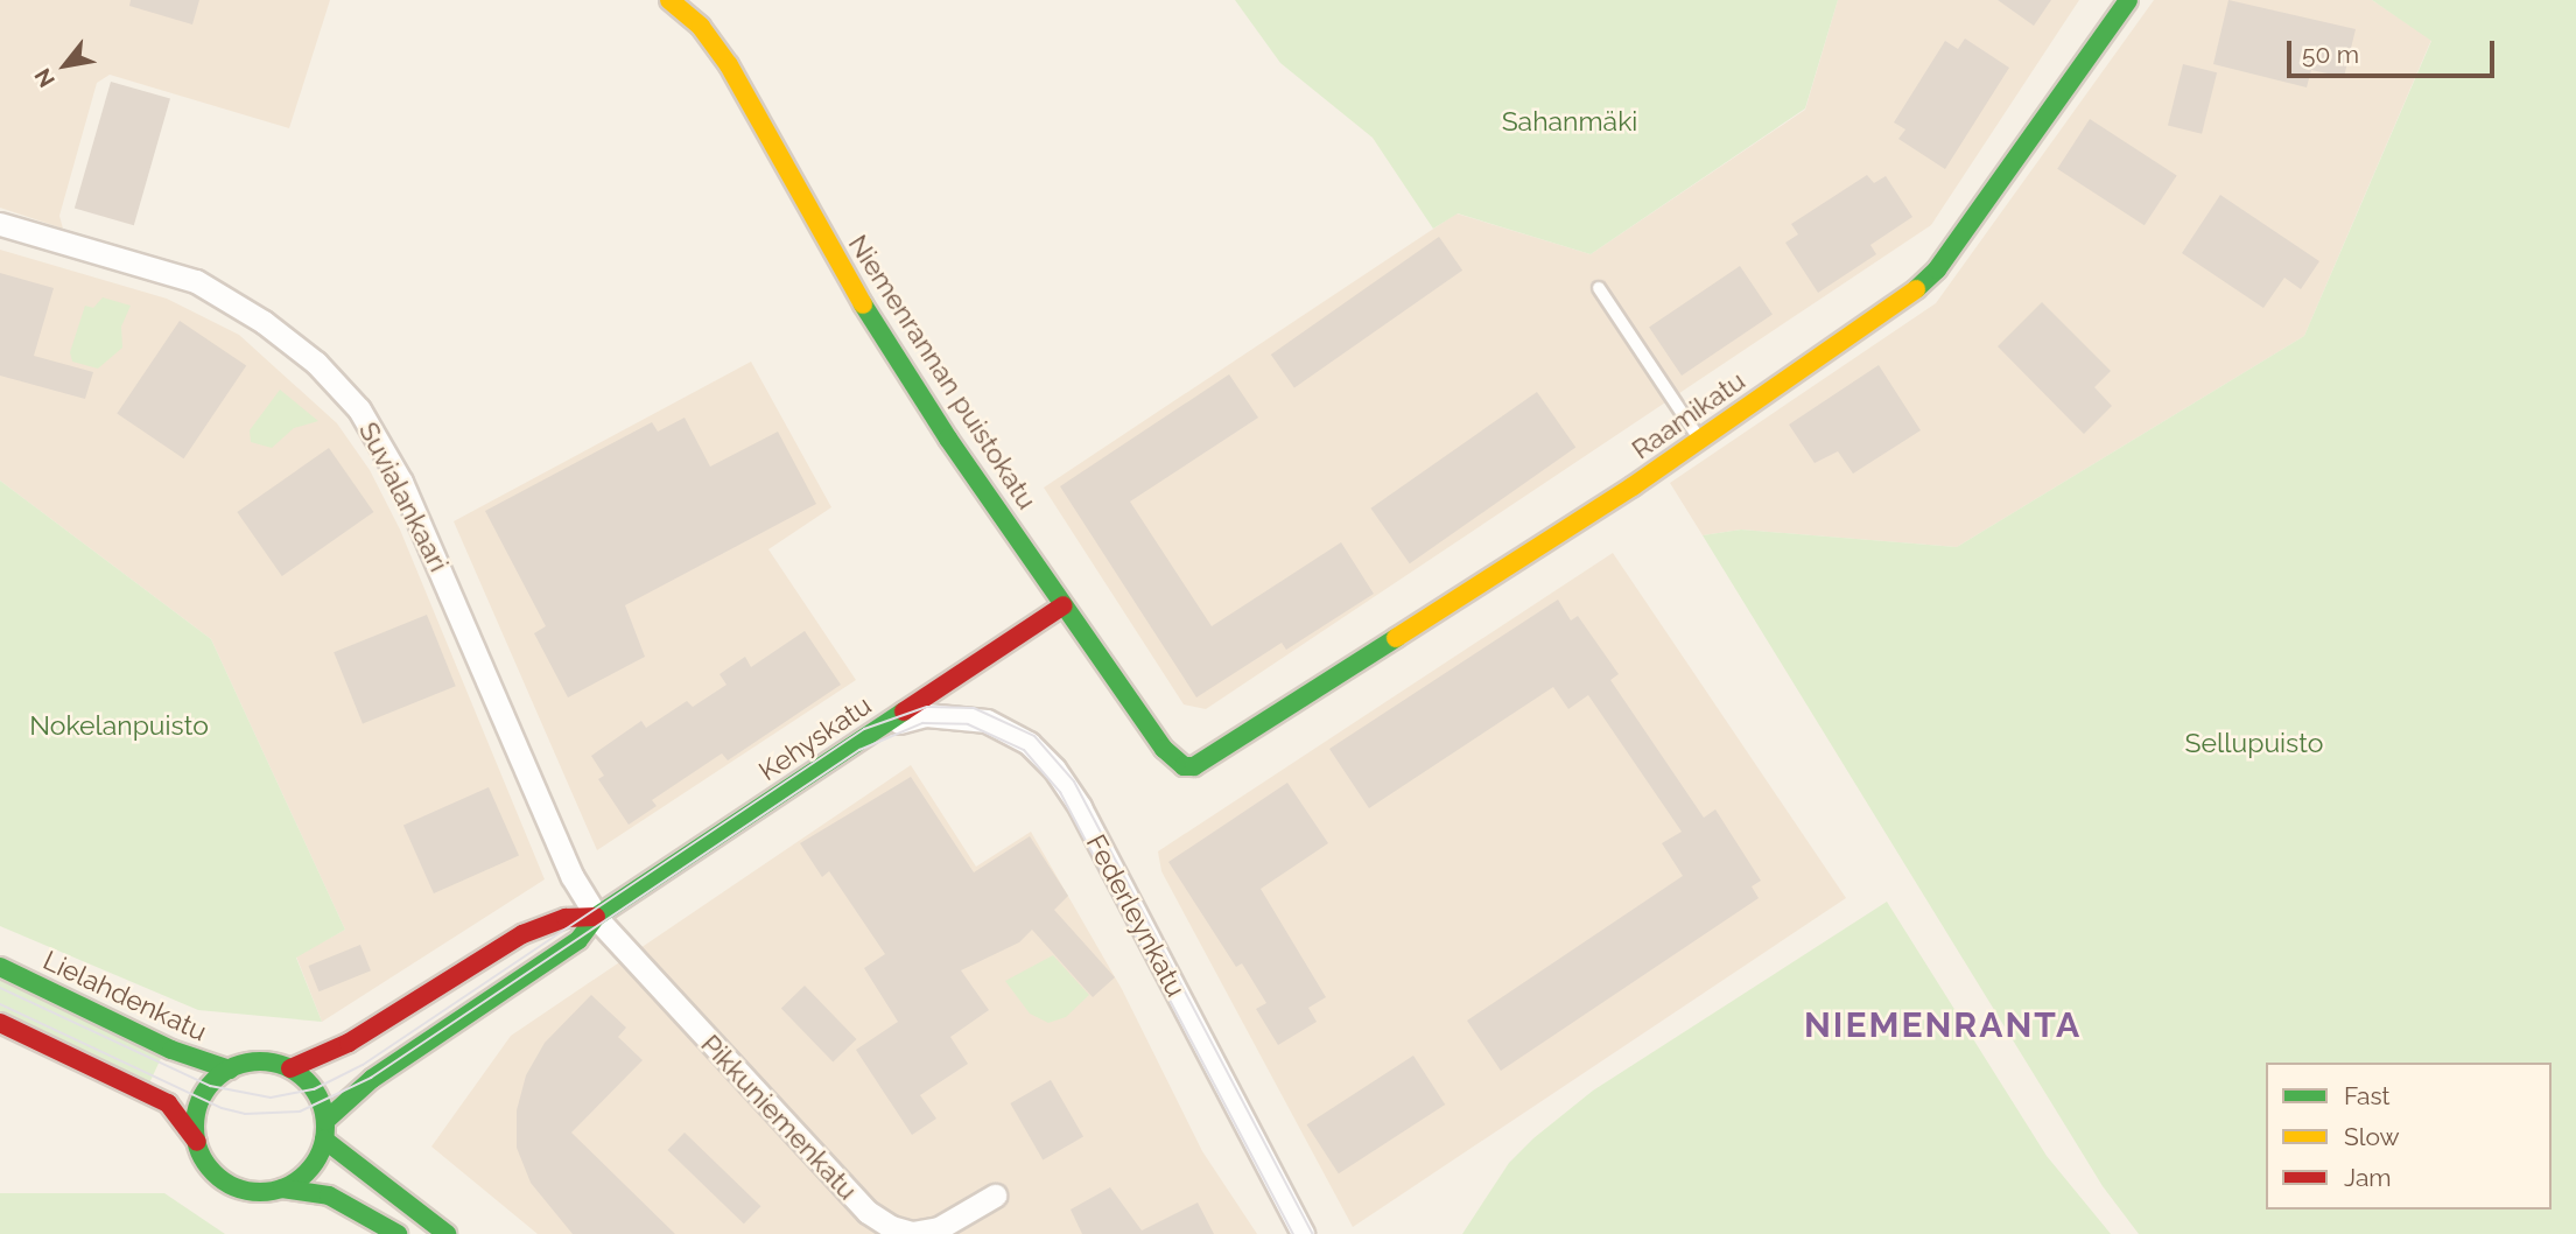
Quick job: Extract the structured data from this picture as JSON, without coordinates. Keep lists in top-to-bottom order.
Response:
{
  "streets": {
    "street": [
      "Niemenrannan puistokatu",
      "Raamikatu",
      "Suvialankaari",
      "Kehyskatu",
      "Federleynkatu",
      "Lielahdenkatu",
      "Pikkuniemenkatu"
    ]
  },
  "crossings": [
    ["Niemenrannan puistokatu", "Raamikatu"],
    ["Niemenrannan puistokatu", "Kehyskatu"],
    ["Suvialankaari", "Kehyskatu"],
    ["Suvialankaari", "Pikkuniemenkatu"],
    ["Kehyskatu", "Federleynkatu"],
    ["Kehyskatu", "Lielahdenkatu"],
    ["Kehyskatu", "Pikkuniemenkatu"]
  ],
  "districts": ["NIEMENRANTA"],
  "parks": ["Sahanmäki", "Nokelanpuisto", "Sellupuisto"],
  "legend": ["Fast", "Slow", "Jam"],
  "scale_bar": "50 m",
  "north": "bottom left"
}
